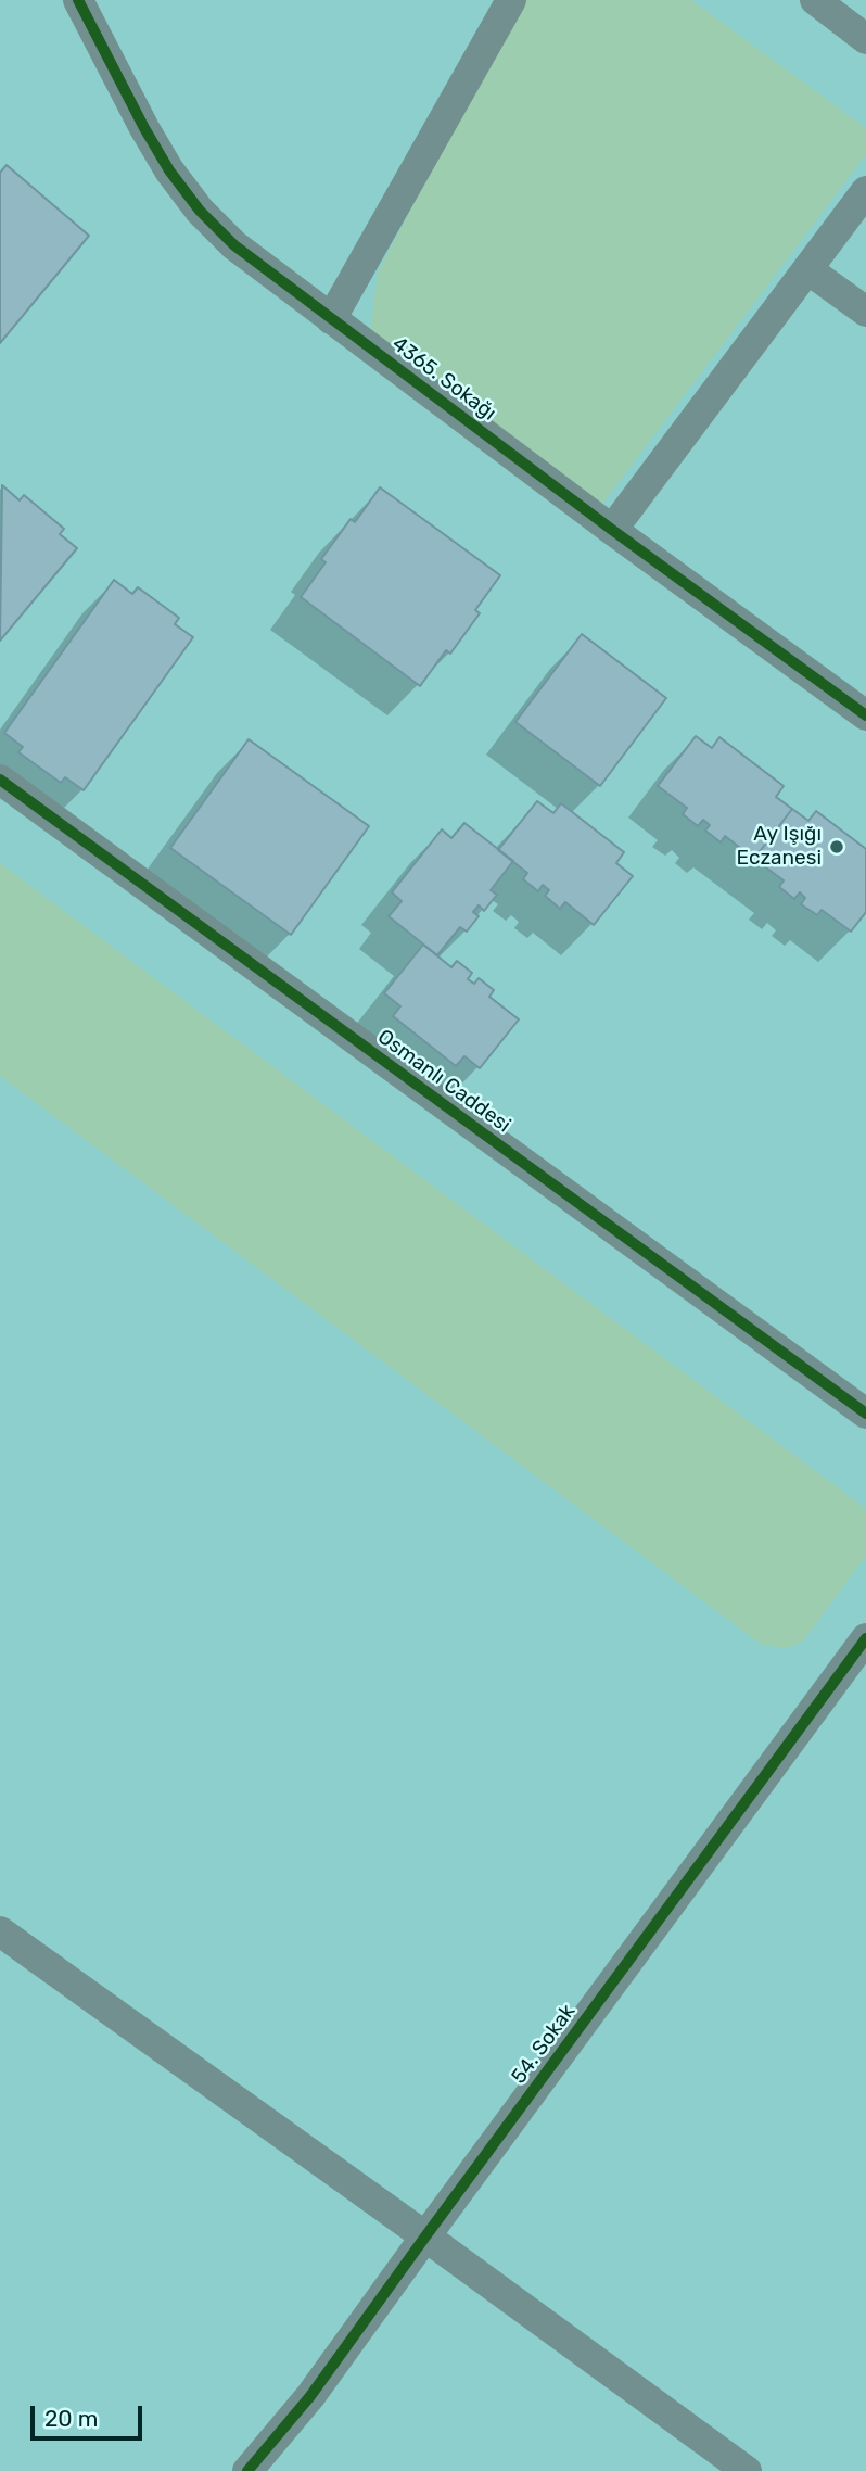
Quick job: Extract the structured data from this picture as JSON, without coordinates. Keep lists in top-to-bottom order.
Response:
{
  "streets": {
    "street": ["4365. Sokağı", "Osmanlı Caddesi", "54. Sokak"]
  },
  "places": ["Ay Işığı Eczanesi"],
  "scale_bar": "20 m"
}
